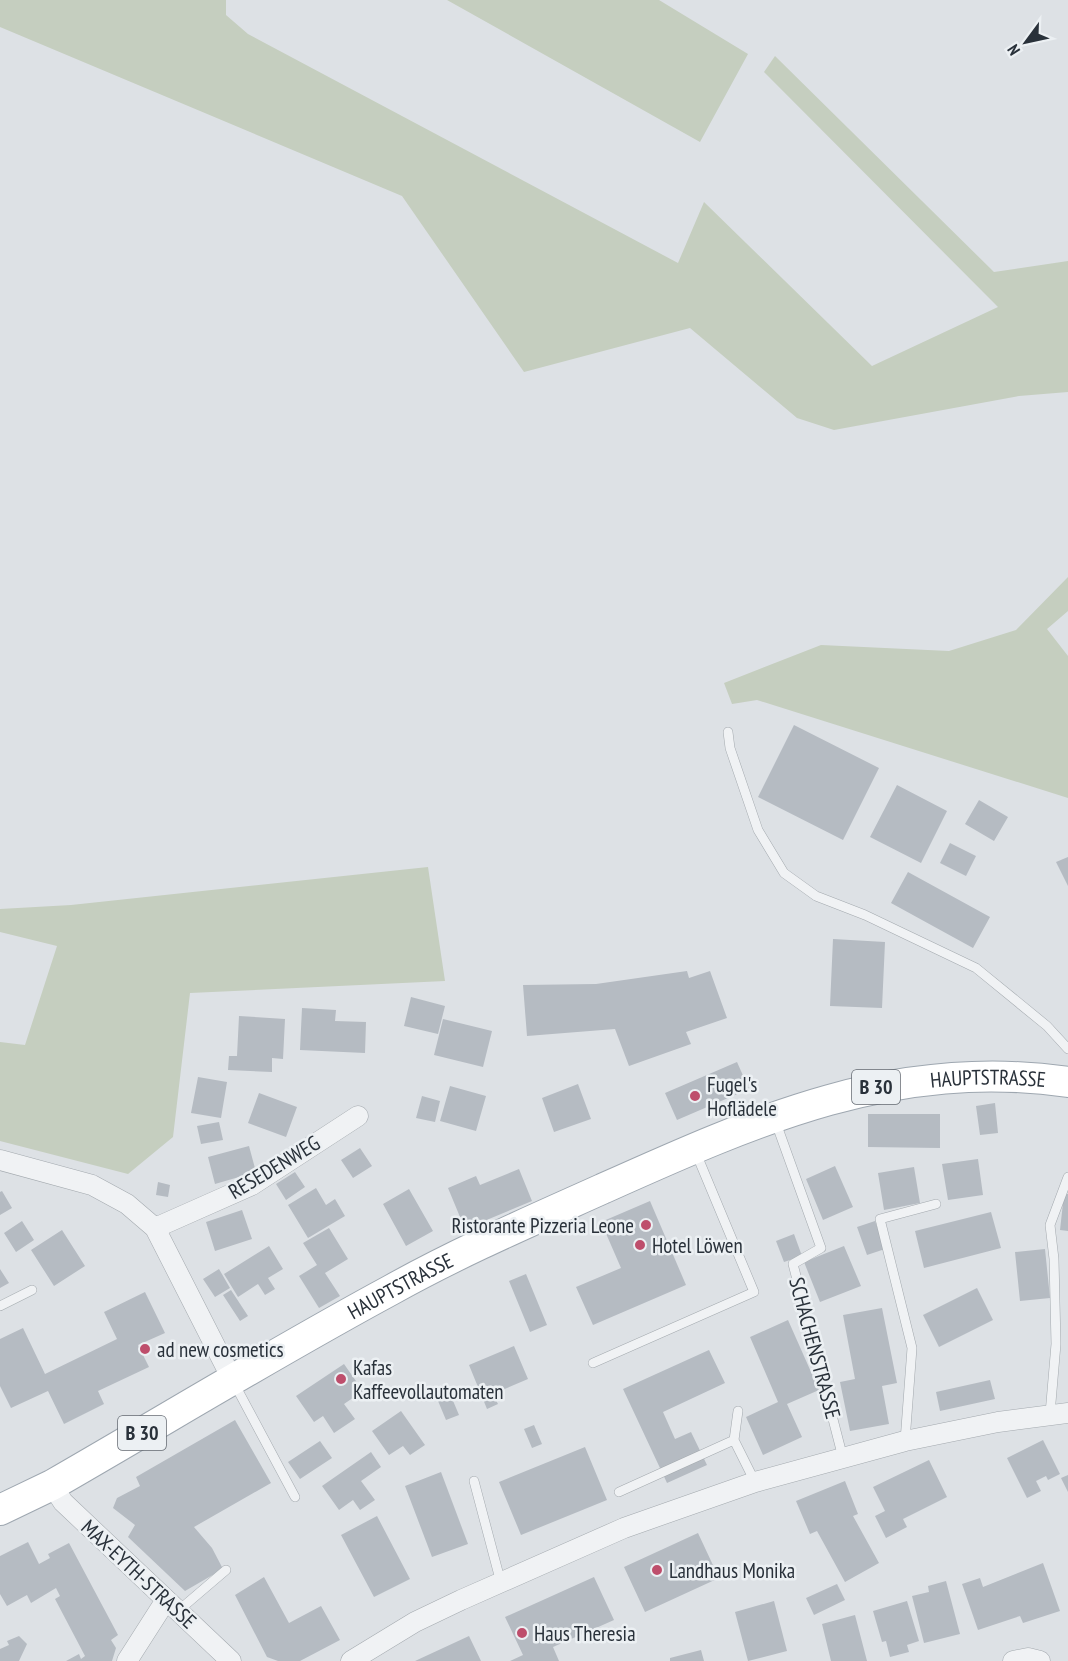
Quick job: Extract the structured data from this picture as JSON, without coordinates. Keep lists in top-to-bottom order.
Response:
{
  "streets": {
    "main road": ["HAUPTSTRASSE", "B 30"],
    "street": ["RESEDENWEG", "MAX-EYTH-STRASSE"],
    "lane": ["SCHACHENSTRASSE"]
  },
  "crossings": [
    ["HAUPTSTRASSE", "SCHACHENSTRASSE"],
    ["HAUPTSTRASSE", "MAX-EYTH-STRASSE"]
  ],
  "places": [
    "Fugel's Hoflädele",
    "Ristorante Pizzeria Leone",
    "Hotel Löwen",
    "ad new cosmetics",
    "Kafas Kaffeevollautomaten",
    "Landhaus Monika",
    "Haus Theresia"
  ],
  "north": "bottom left"
}
